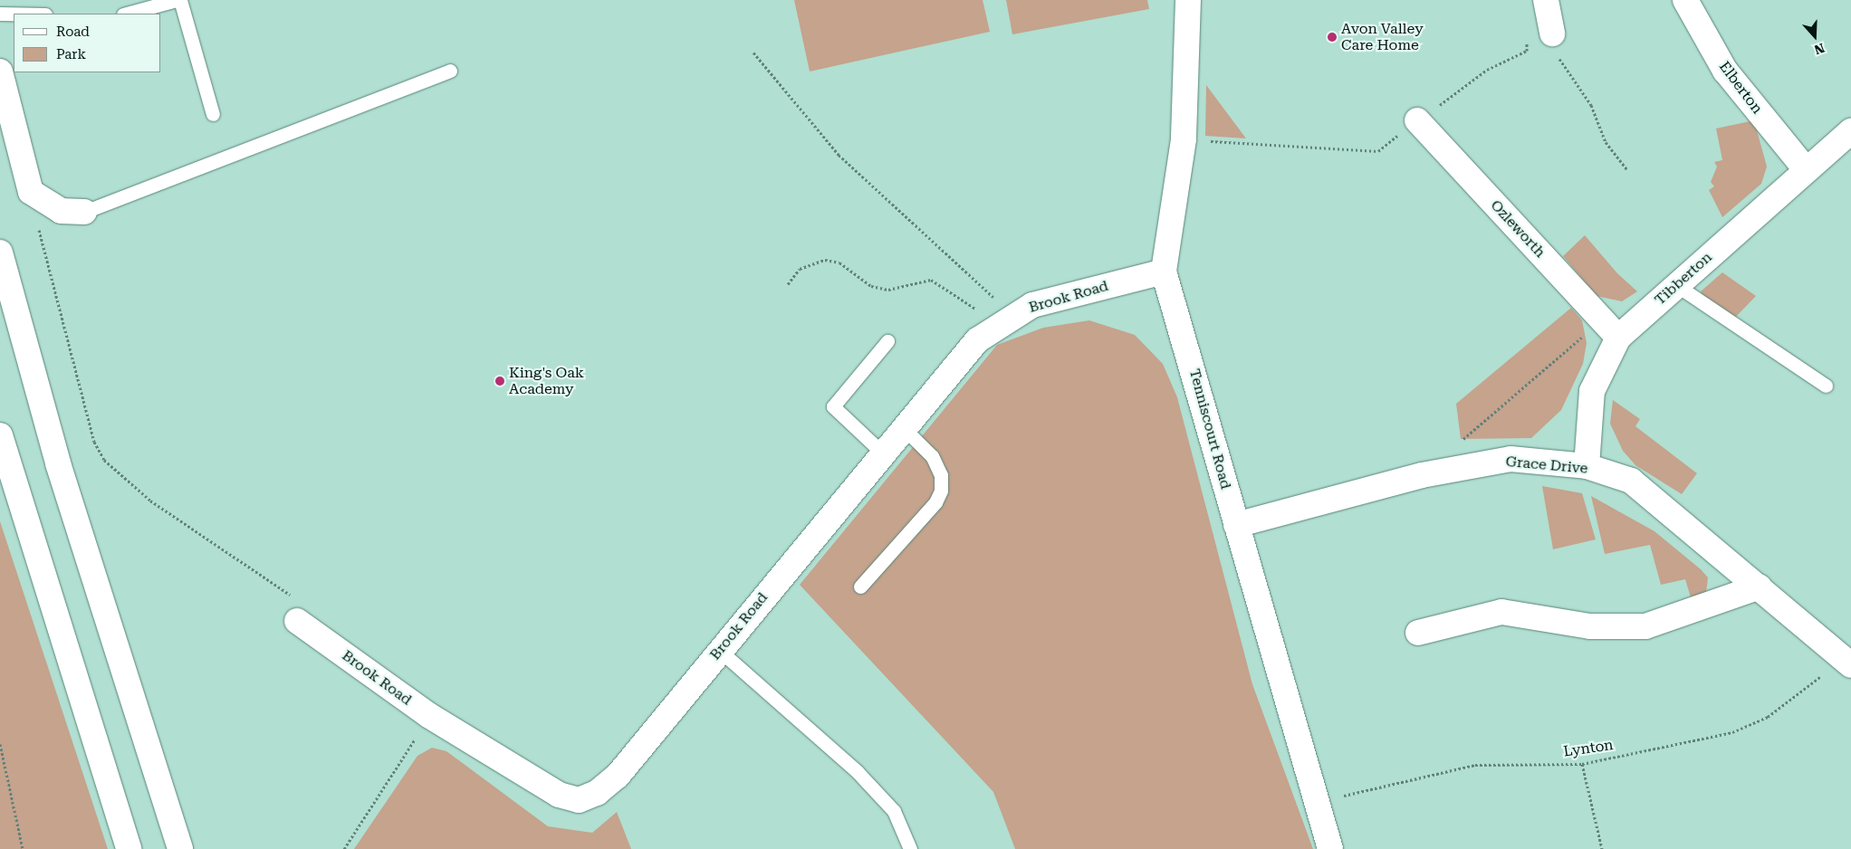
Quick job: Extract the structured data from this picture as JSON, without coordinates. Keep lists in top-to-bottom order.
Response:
{
  "streets": {
    "main road": [
      "Elberton",
      "Ozleworth",
      "Tibberton",
      "Brook Road",
      "Tenniscourt Road",
      "Grace Drive"
    ],
    "path": ["Lynton"]
  },
  "crossings": [
    ["Elberton", "Tibberton"],
    ["Ozleworth", "Tibberton"],
    ["Tibberton", "Grace Drive"],
    ["Brook Road", "Tenniscourt Road"],
    ["Tenniscourt Road", "Grace Drive"],
    ["Tenniscourt Road", "Lynton"],
    ["Grace Drive", "Lynton"]
  ],
  "places": ["Avon Valley Care Home", "King's Oak Academy"],
  "legend": ["Road", "Park"],
  "north": "bottom"
}
